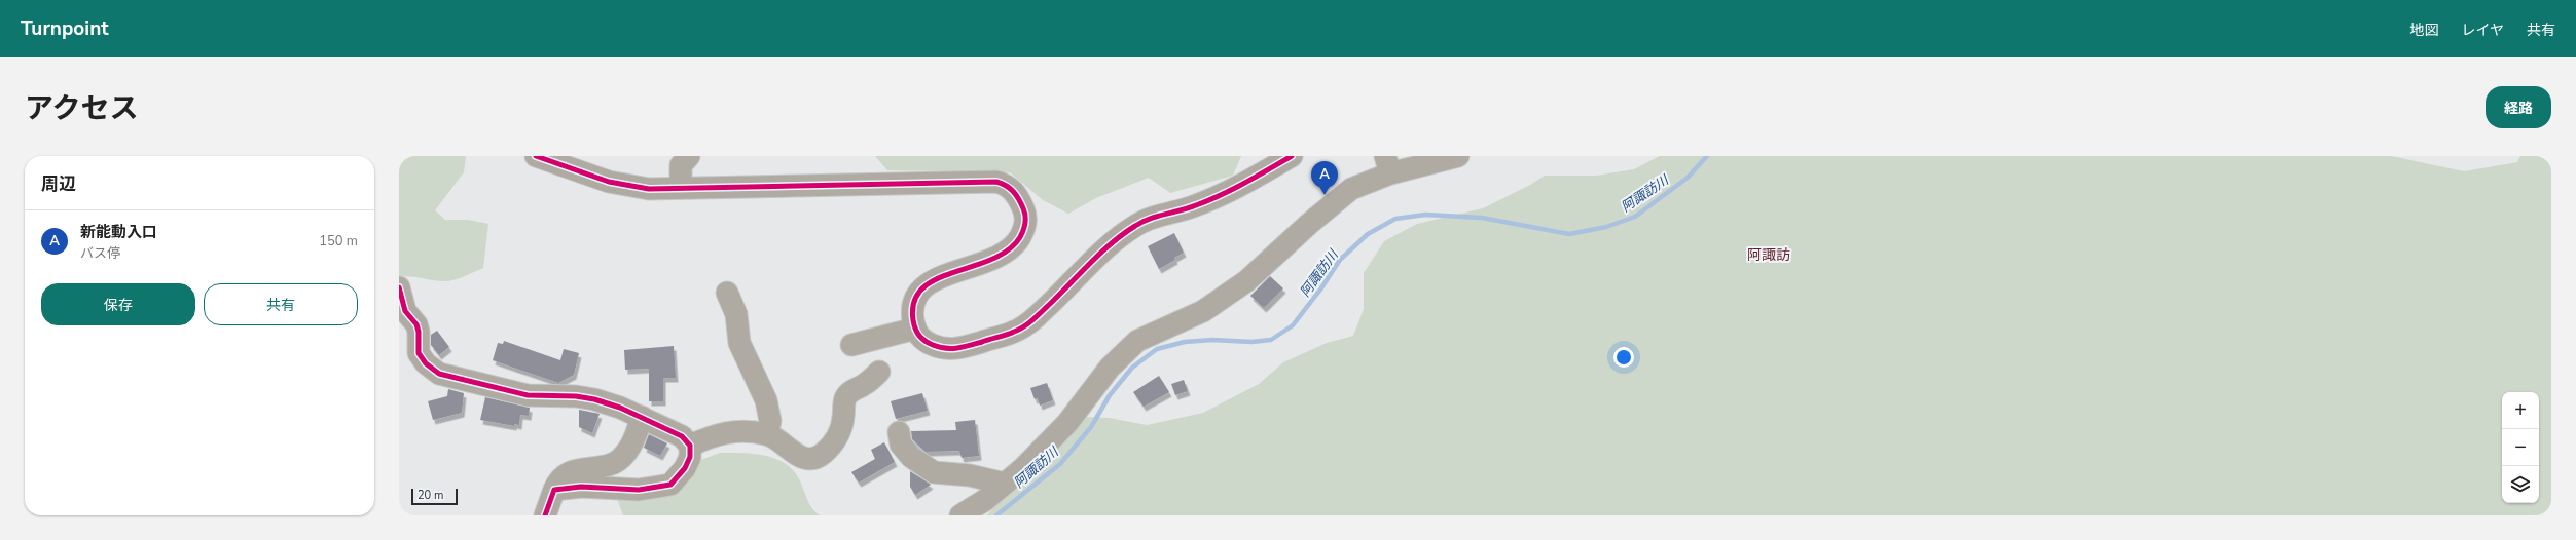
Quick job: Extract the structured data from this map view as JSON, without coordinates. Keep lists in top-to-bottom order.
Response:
{
  "districts": ["阿諏訪"],
  "water": ["阿諏訪川"],
  "scale_bar": "20 m",
  "page": {
    "header": "Turnpoint",
    "nav": ["地図", "レイヤ", "共有"],
    "title": "アクセス",
    "buttons": [
      "経路",
      ["保存", "共有"]
    ],
    "heading": "周辺",
    "pins": "A",
    "list": [
      {
        "mark": "A",
        "name": "新能動入口",
        "note": "バス停",
        "value": "150 m"
      }
    ],
    "map_buttons": ["+", "−"],
    "scale": "20 m"
  }
}
